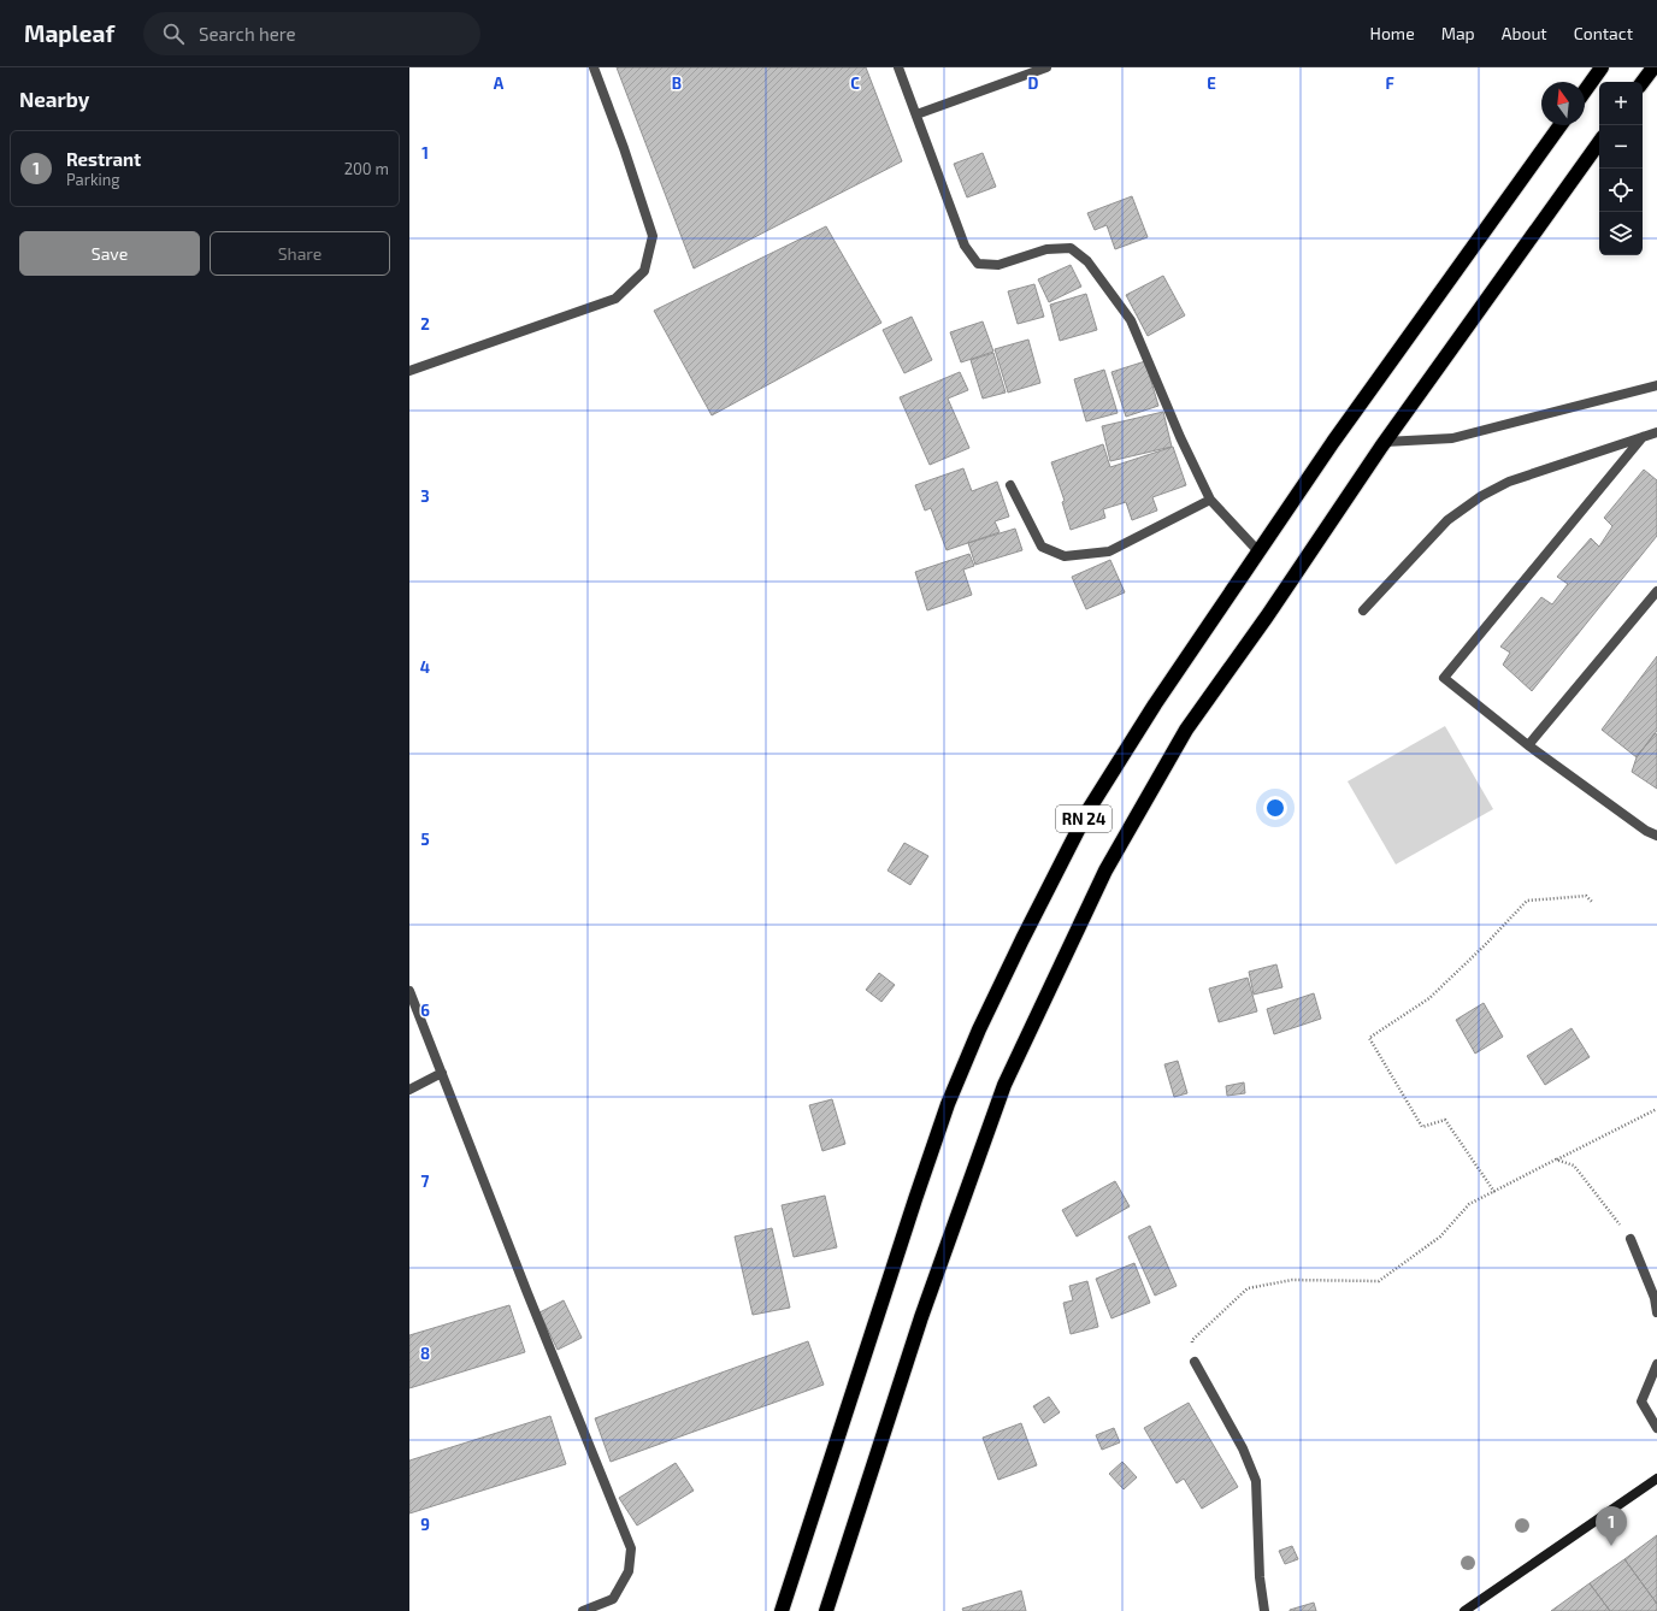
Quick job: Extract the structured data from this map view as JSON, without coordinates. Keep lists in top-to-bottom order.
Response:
{
  "streets": {
    "highway": ["RN 24"]
  },
  "north": "top",
  "page": {
    "header": "Mapleaf",
    "search": "Search here",
    "nav": [
      "Home",
      "Map",
      "About",
      "Contact"
    ],
    "heading": "Nearby",
    "map_buttons": ["+", "−"],
    "list": [
      {
        "mark": "1",
        "name": "Restrant",
        "note": "Parking",
        "value": "200 m"
      }
    ],
    "buttons": ["Save", "Share"],
    "pins": "1"
  },
  "grid": {
    "columns": [
      "A",
      "B",
      "C",
      "D",
      "E",
      "F"
    ],
    "rows": [
      "1",
      "2",
      "3",
      "4",
      "5",
      "6",
      "7",
      "8",
      "9"
    ]
  }
}
